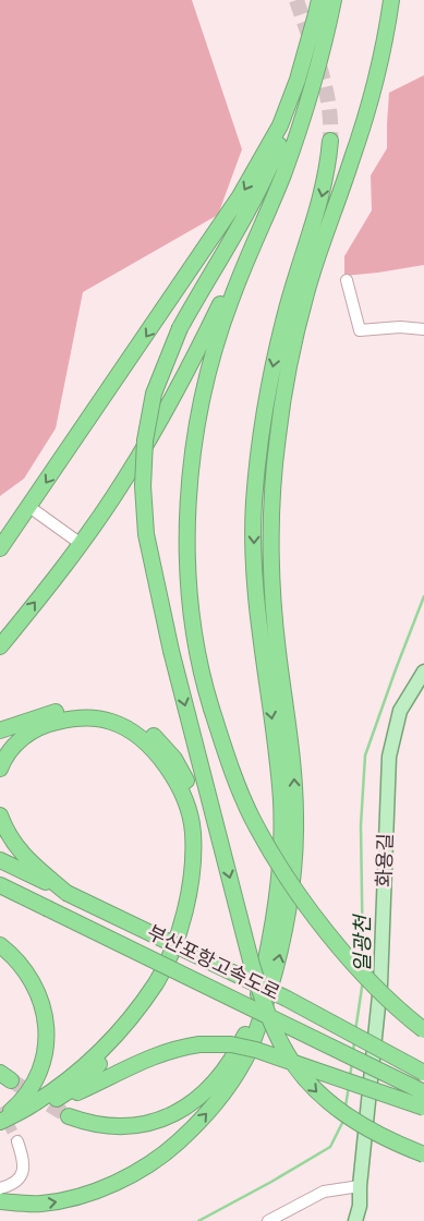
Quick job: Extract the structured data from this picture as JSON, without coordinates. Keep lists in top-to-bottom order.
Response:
{
  "streets": {
    "highway": ["부산포항고속도로"],
    "main road": ["화용길"]
  },
  "water": ["일광천"]
}
